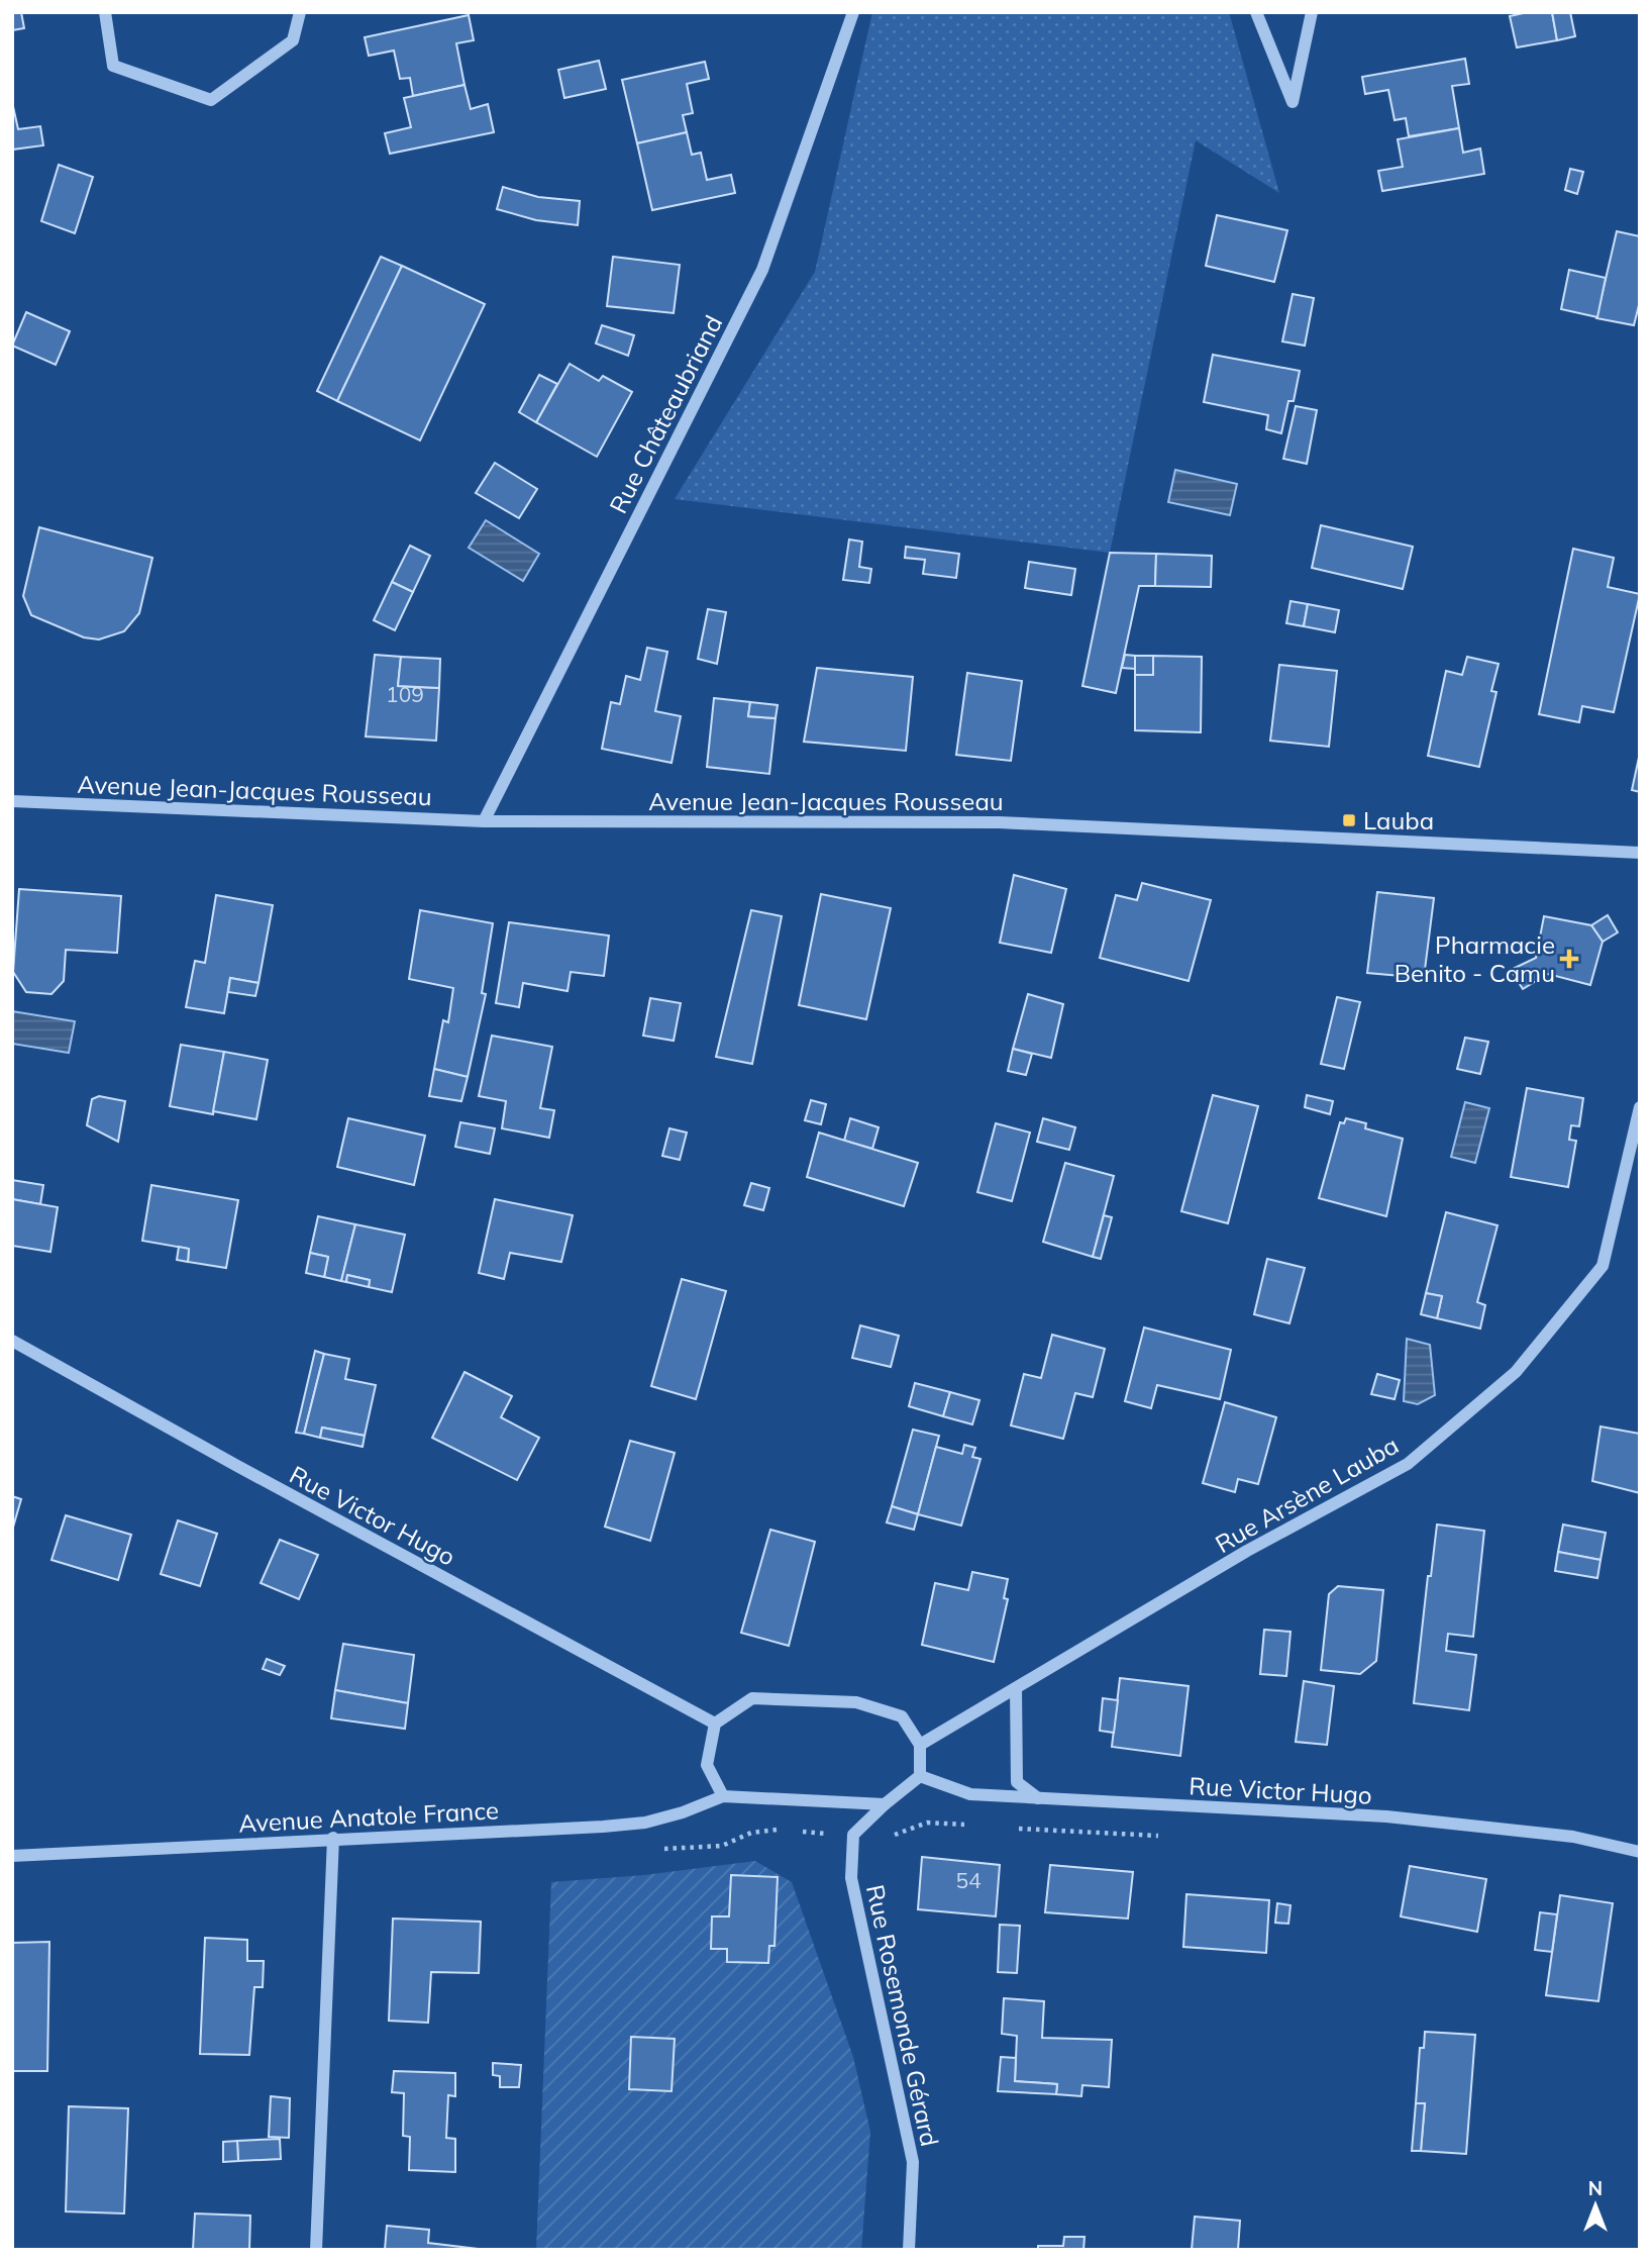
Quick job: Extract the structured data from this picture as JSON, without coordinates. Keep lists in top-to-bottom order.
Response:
{
  "streets": {
    "street": [
      "Rue Châteaubriand",
      "Avenue Jean-Jacques Rousseau",
      "Rue Arsène Lauba",
      "Rue Victor Hugo",
      "Avenue Anatole France",
      "Rue Rosemonde Gérard"
    ]
  },
  "crossings": [
    ["Rue Châteaubriand", "Avenue Jean-Jacques Rousseau"]
  ],
  "places": {
    "transit": ["Lauba"],
    "health": ["Pharmacie Benito - Camu"]
  },
  "house_numbers": ["109", "54"],
  "north": "top"
}
